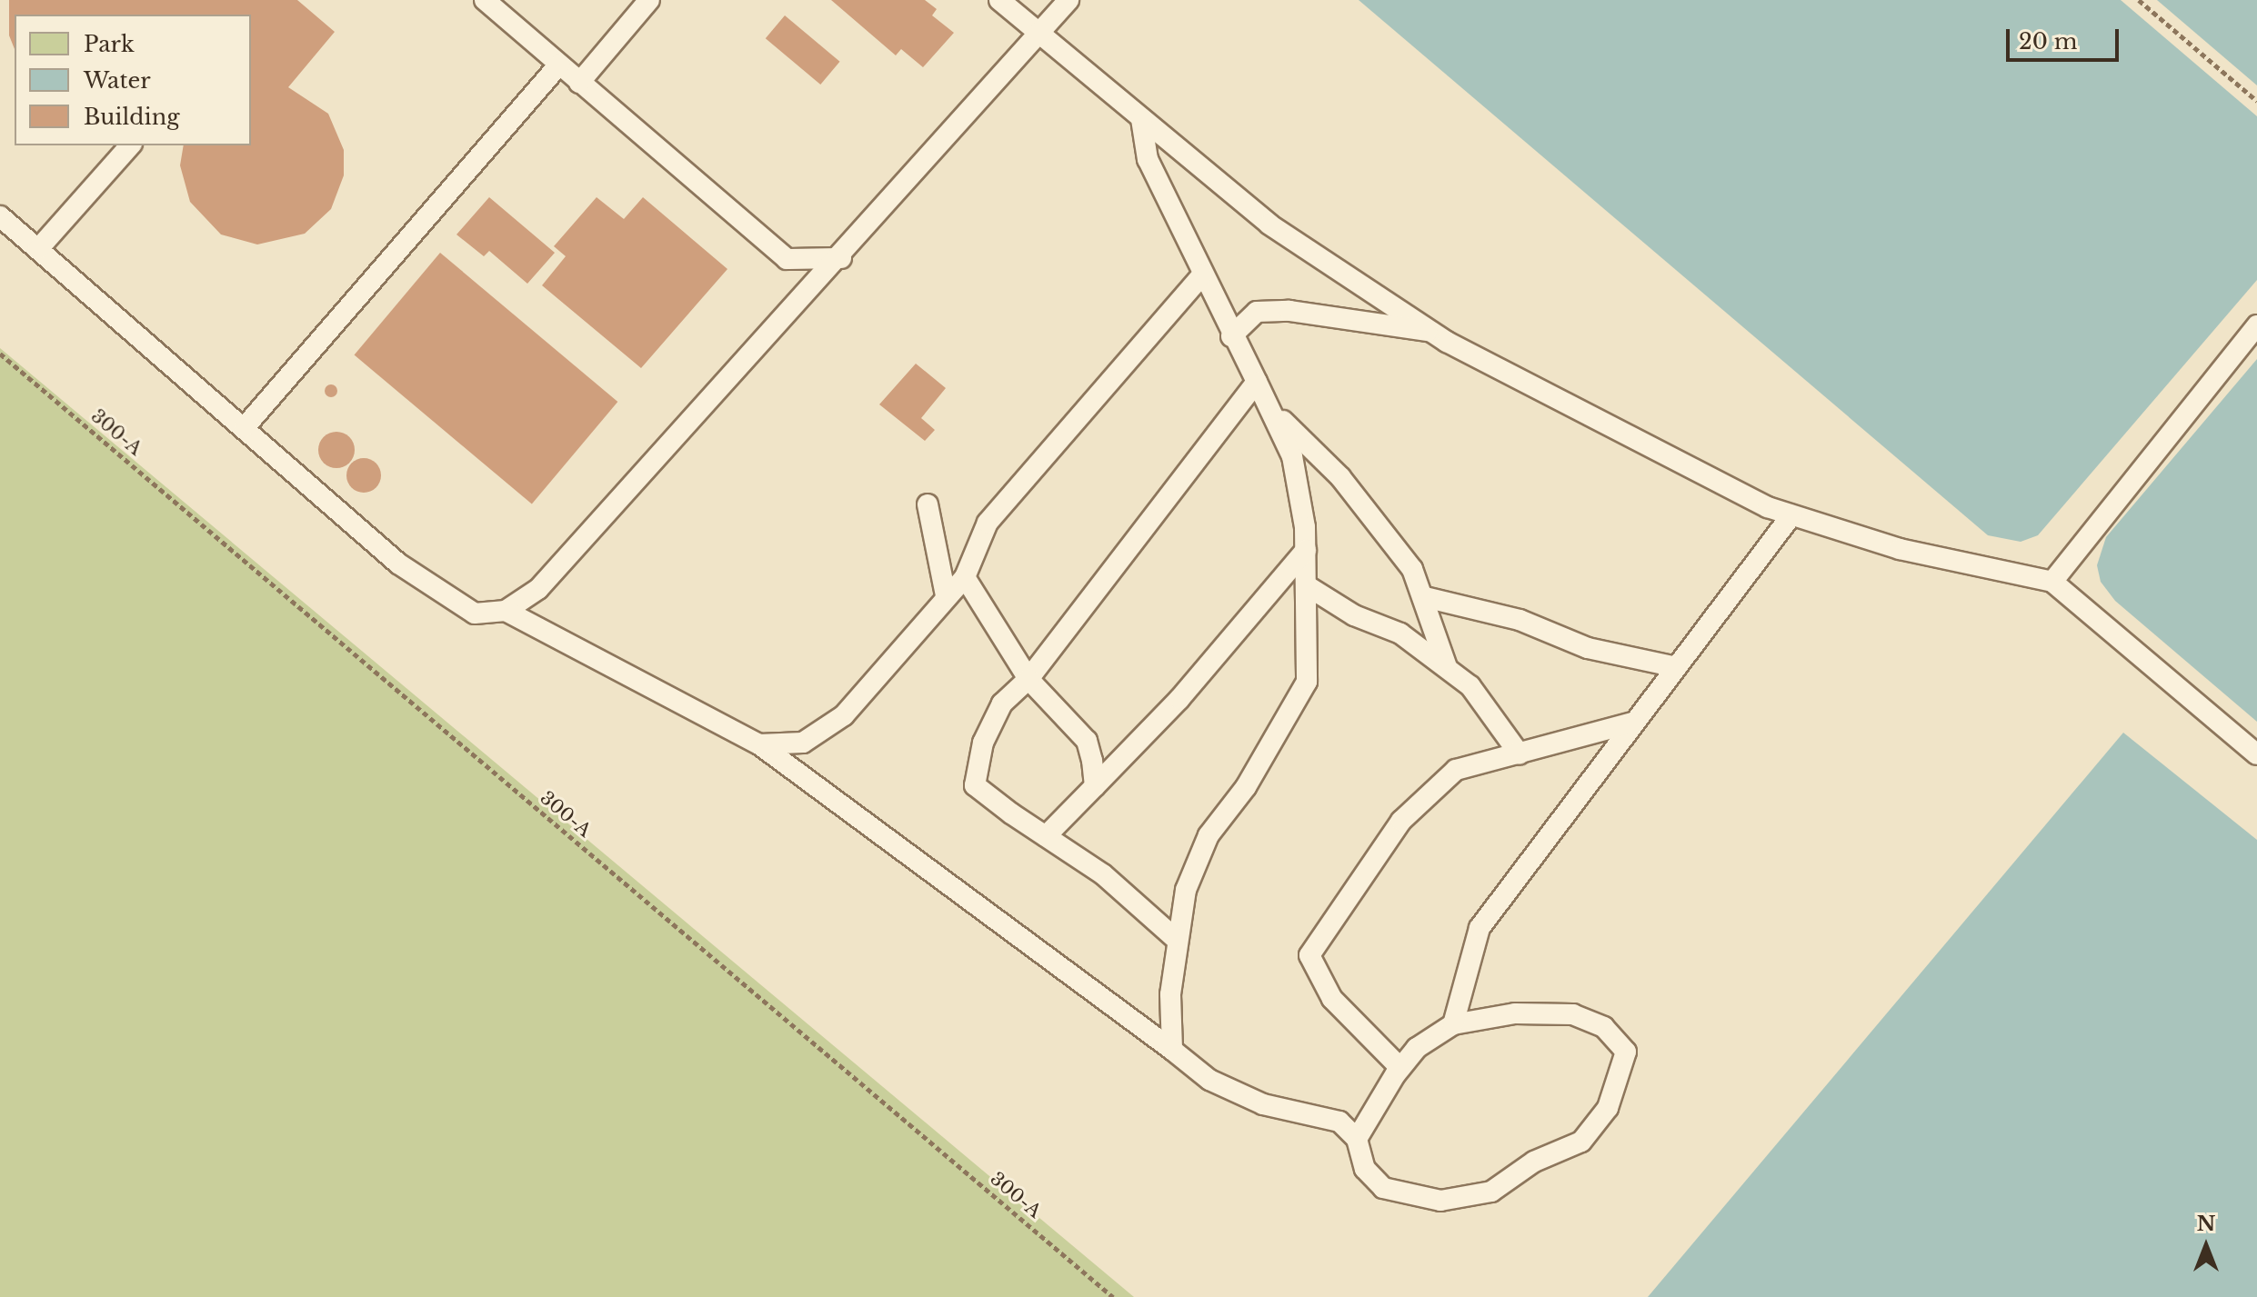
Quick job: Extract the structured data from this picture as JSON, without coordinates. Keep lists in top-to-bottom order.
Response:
{
  "streets": {
    "path": ["300-A"]
  },
  "legend": ["Park", "Water", "Building"],
  "scale_bar": "20 m",
  "north": "top"
}
